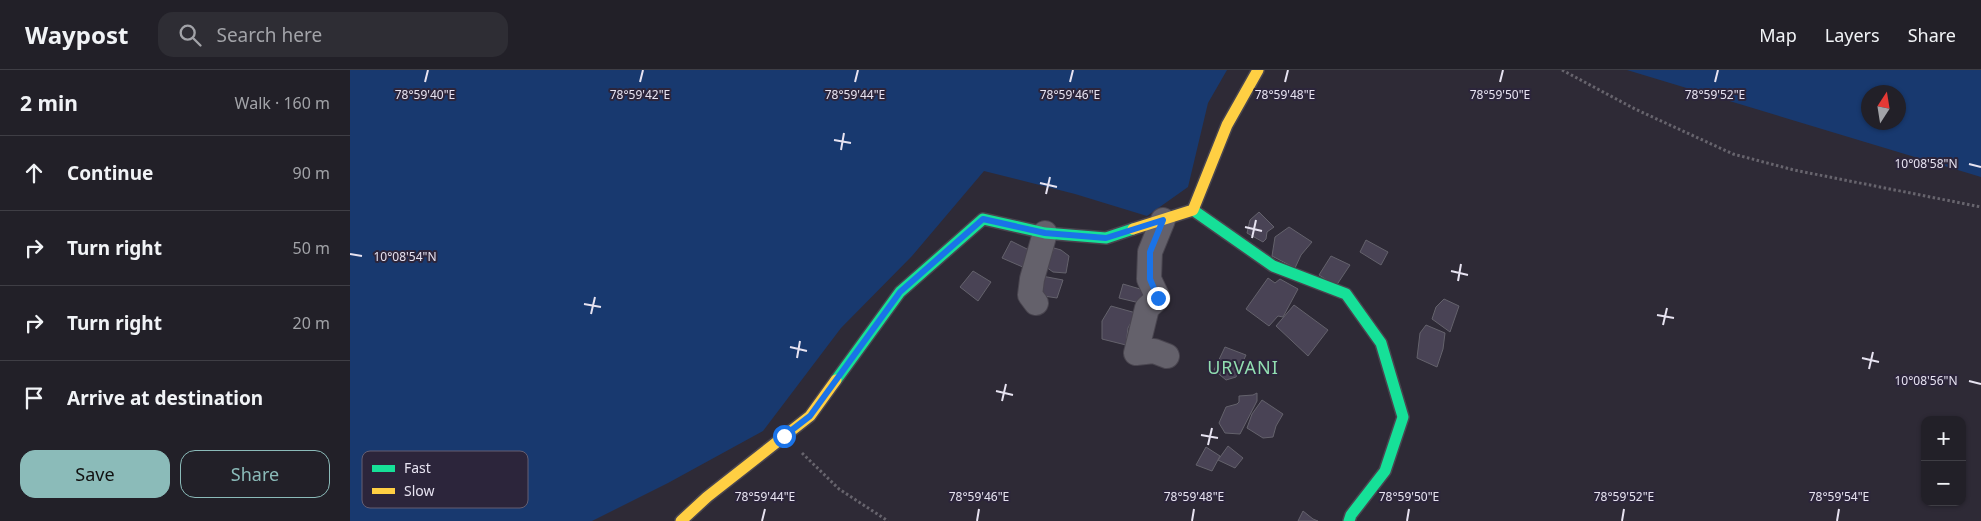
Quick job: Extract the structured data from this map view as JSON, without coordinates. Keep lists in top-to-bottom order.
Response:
{
  "districts": ["URVANI"],
  "legend": ["Fast", "Slow"],
  "north": "top",
  "page": {
    "header": "Waypost",
    "search": "Search here",
    "nav": ["Map", "Layers", "Share"],
    "heading": ["2 min", "Walk · 160 m"],
    "list": [
      ["Continue", "90 m"],
      ["Turn right", "50 m"],
      ["Turn right", "20 m"],
      "Arrive at destination"
    ],
    "map_buttons": ["+", "−"],
    "buttons": ["Save", "Share"]
  },
  "coordinates": [
    "78°59'40\"E",
    "78°59'42\"E",
    "78°59'44\"E",
    "78°59'46\"E",
    "78°59'48\"E",
    "78°59'50\"E",
    "78°59'52\"E",
    "10°08'58\"N",
    "10°08'54\"N",
    "10°08'56\"N",
    "78°59'54\"E"
  ]
}
